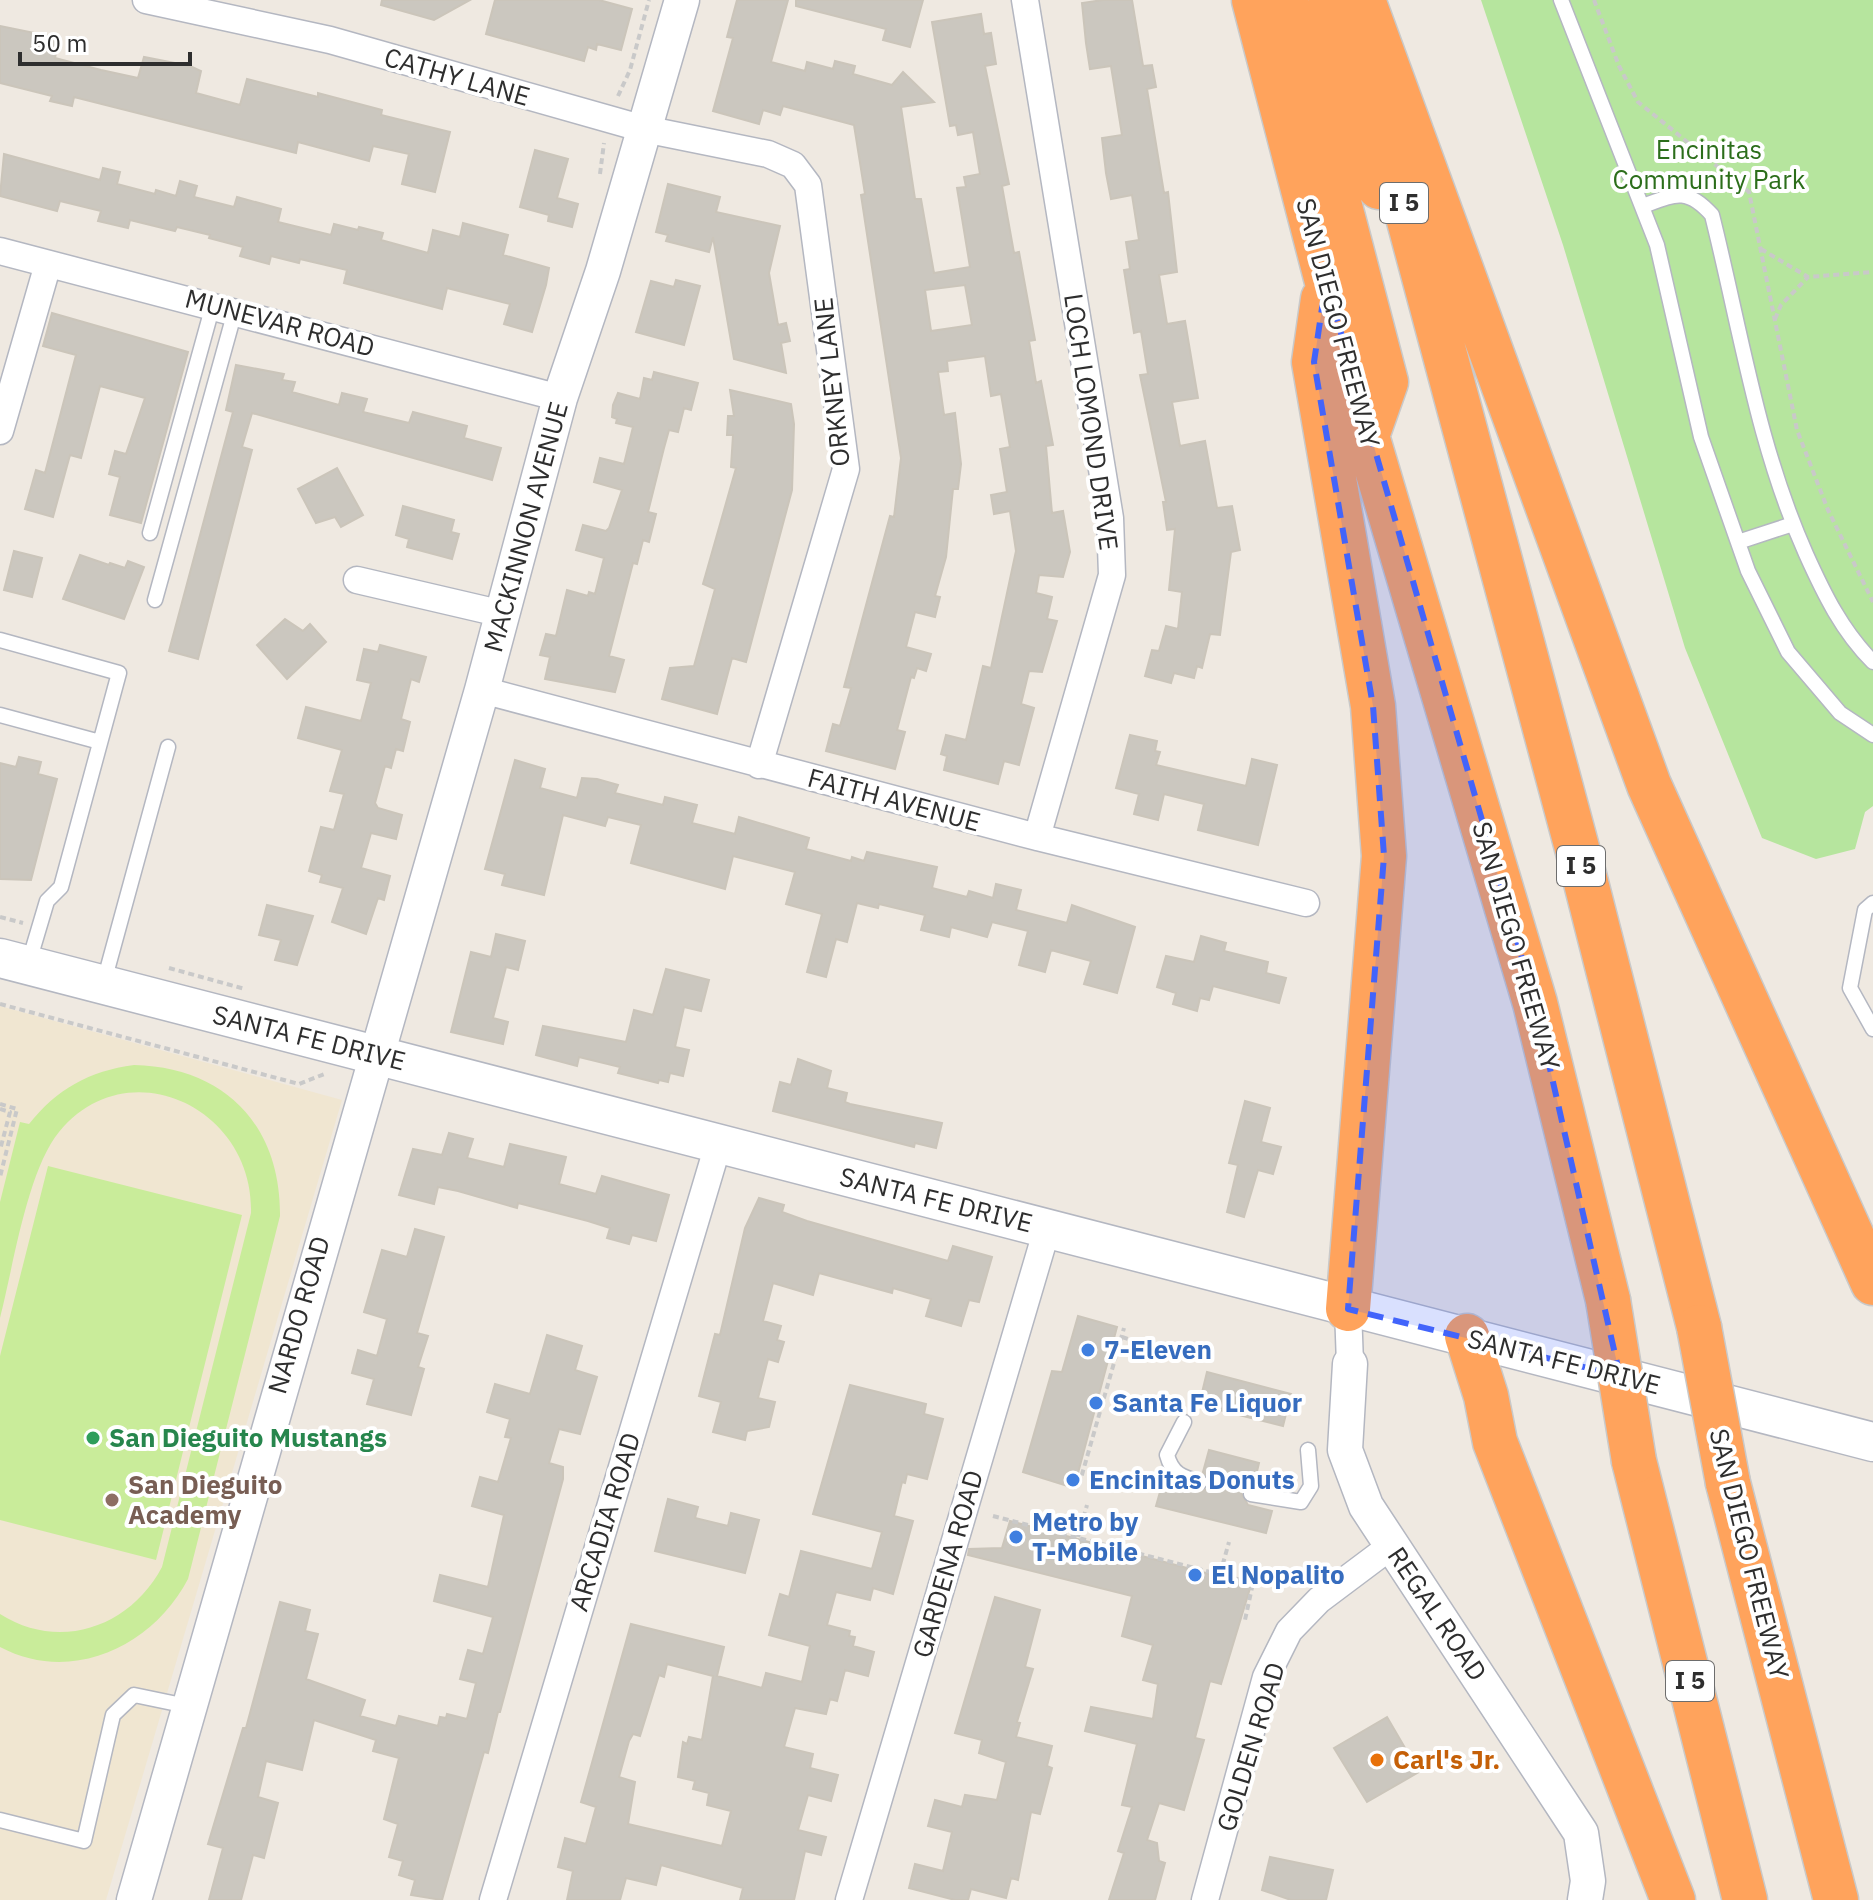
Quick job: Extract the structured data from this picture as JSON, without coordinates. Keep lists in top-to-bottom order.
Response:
{
  "streets": {
    "highway": ["I 5", "SAN DIEGO FREEWAY"],
    "main road": ["SANTA FE DRIVE"],
    "street": [
      "CATHY LANE",
      "MUNEVAR ROAD",
      "ORKNEY LANE",
      "LOCH LOMOND DRIVE",
      "MACKINNON AVENUE",
      "FAITH AVENUE",
      "NARDO ROAD",
      "ARCADIA ROAD",
      "GARDENA ROAD",
      "REGAL ROAD",
      "GOLDEN ROAD"
    ]
  },
  "crossings": [
    ["CATHY LANE", "ORKNEY LANE"],
    ["CATHY LANE", "MACKINNON AVENUE"],
    ["MUNEVAR ROAD", "MACKINNON AVENUE"],
    ["ORKNEY LANE", "FAITH AVENUE"],
    ["LOCH LOMOND DRIVE", "FAITH AVENUE"],
    ["MACKINNON AVENUE", "FAITH AVENUE"],
    ["MACKINNON AVENUE", "SANTA FE DRIVE"],
    ["MACKINNON AVENUE", "NARDO ROAD"],
    ["SANTA FE DRIVE", "NARDO ROAD"],
    ["SANTA FE DRIVE", "ARCADIA ROAD"],
    ["SANTA FE DRIVE", "GARDENA ROAD"],
    ["SANTA FE DRIVE", "REGAL ROAD"],
    ["REGAL ROAD", "GOLDEN ROAD"]
  ],
  "parks": ["Encinitas Community Park"],
  "places": [
    "7-Eleven",
    "Santa Fe Liquor",
    "San Dieguito Mustangs",
    "Encinitas Donuts",
    "San Dieguito Academy",
    "Metro by T-Mobile",
    "El Nopalito",
    "Carl's Jr."
  ],
  "scale_bar": "50 m"
}
